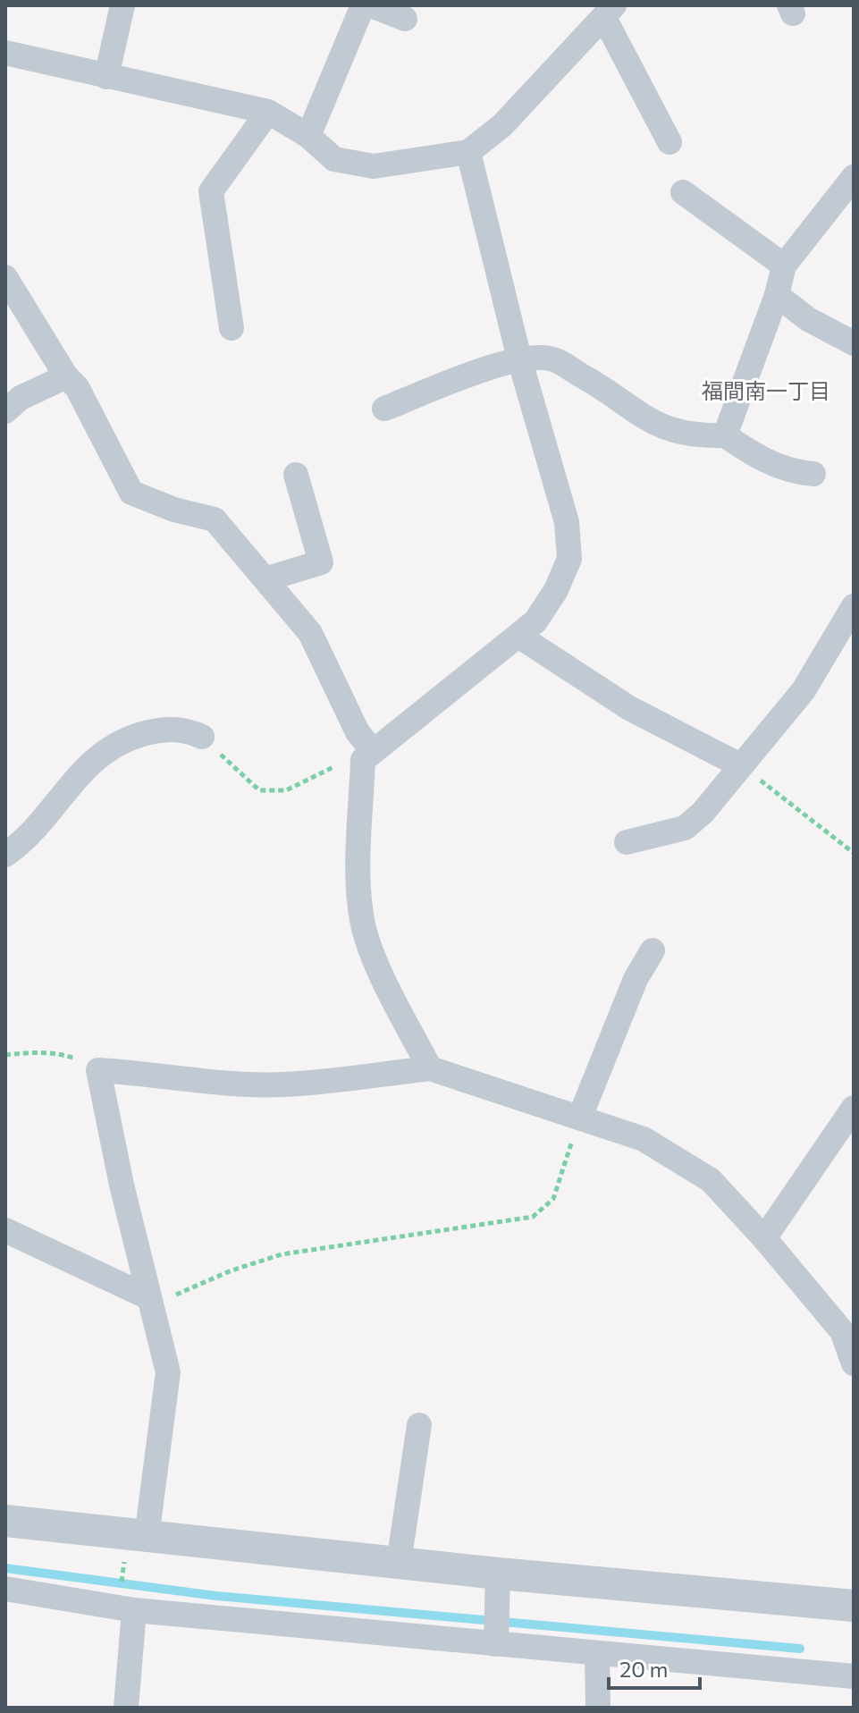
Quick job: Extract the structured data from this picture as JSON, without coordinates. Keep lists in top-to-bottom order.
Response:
{
  "districts": ["福間南一丁目"],
  "scale_bar": "20 m"
}
